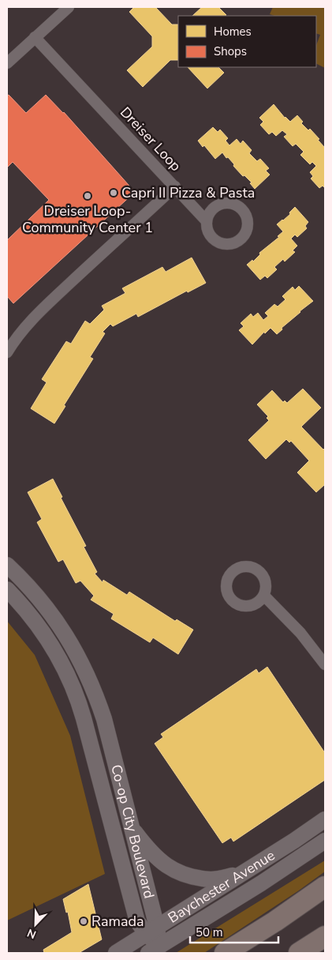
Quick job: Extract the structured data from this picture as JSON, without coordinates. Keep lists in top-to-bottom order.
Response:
{
  "streets": {
    "main road": ["Co-op City Boulevard", "Baychester Avenue"],
    "street": ["Dreiser Loop"]
  },
  "crossings": [
    ["Co-op City Boulevard", "Baychester Avenue"]
  ],
  "places": ["Capri II Pizza & Pasta", "Dreiser Loop- Community Center 1", "Ramada"],
  "legend": ["Homes", "Shops"],
  "scale_bar": "50 m",
  "north": "bottom left"
}
